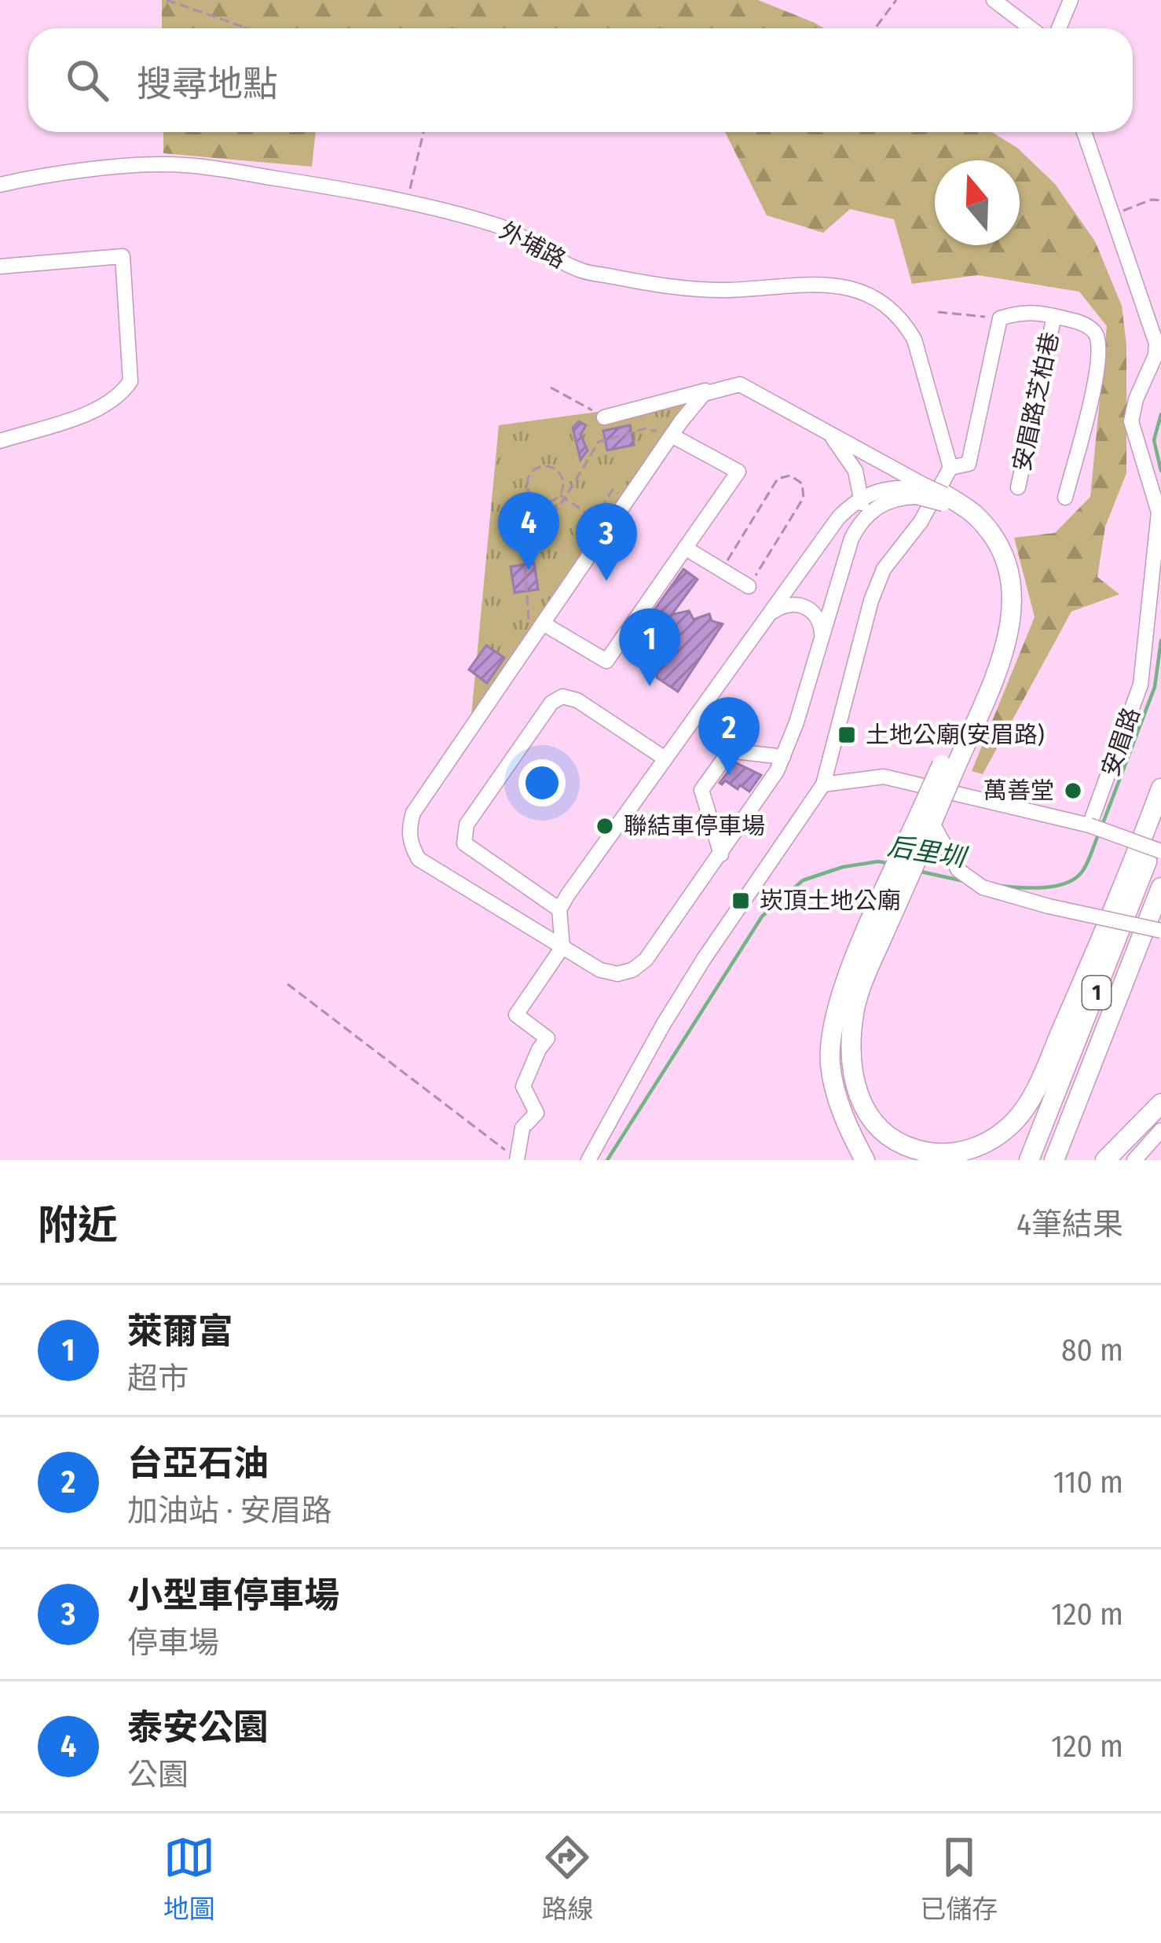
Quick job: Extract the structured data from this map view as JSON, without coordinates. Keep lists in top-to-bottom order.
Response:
{
  "streets": {
    "highway": ["1"],
    "street": ["外埔路", "安眉路芝柏巷", "安眉路"]
  },
  "water": ["后里圳"],
  "places": {
    "transit": ["土地公廟(安眉路)", "崁頂土地公廟"],
    "other": ["萬善堂", "聯結車停車場"]
  },
  "north": "top",
  "page": {
    "search": "搜尋地點",
    "pins": [
      "4",
      "3",
      "1",
      "2"
    ],
    "heading": ["附近", "4筆結果"],
    "list": [
      {
        "mark": "1",
        "name": "萊爾富",
        "note": "超市",
        "value": "80 m"
      },
      {
        "mark": "2",
        "name": "台亞石油",
        "note": "加油站 · 安眉路",
        "value": "110 m"
      },
      {
        "mark": "3",
        "name": "小型車停車場",
        "note": "停車場",
        "value": "120 m"
      },
      {
        "mark": "4",
        "name": "泰安公園",
        "note": "公園",
        "value": "120 m"
      }
    ],
    "nav": ["地圖", "路線", "已儲存"]
  }
}
